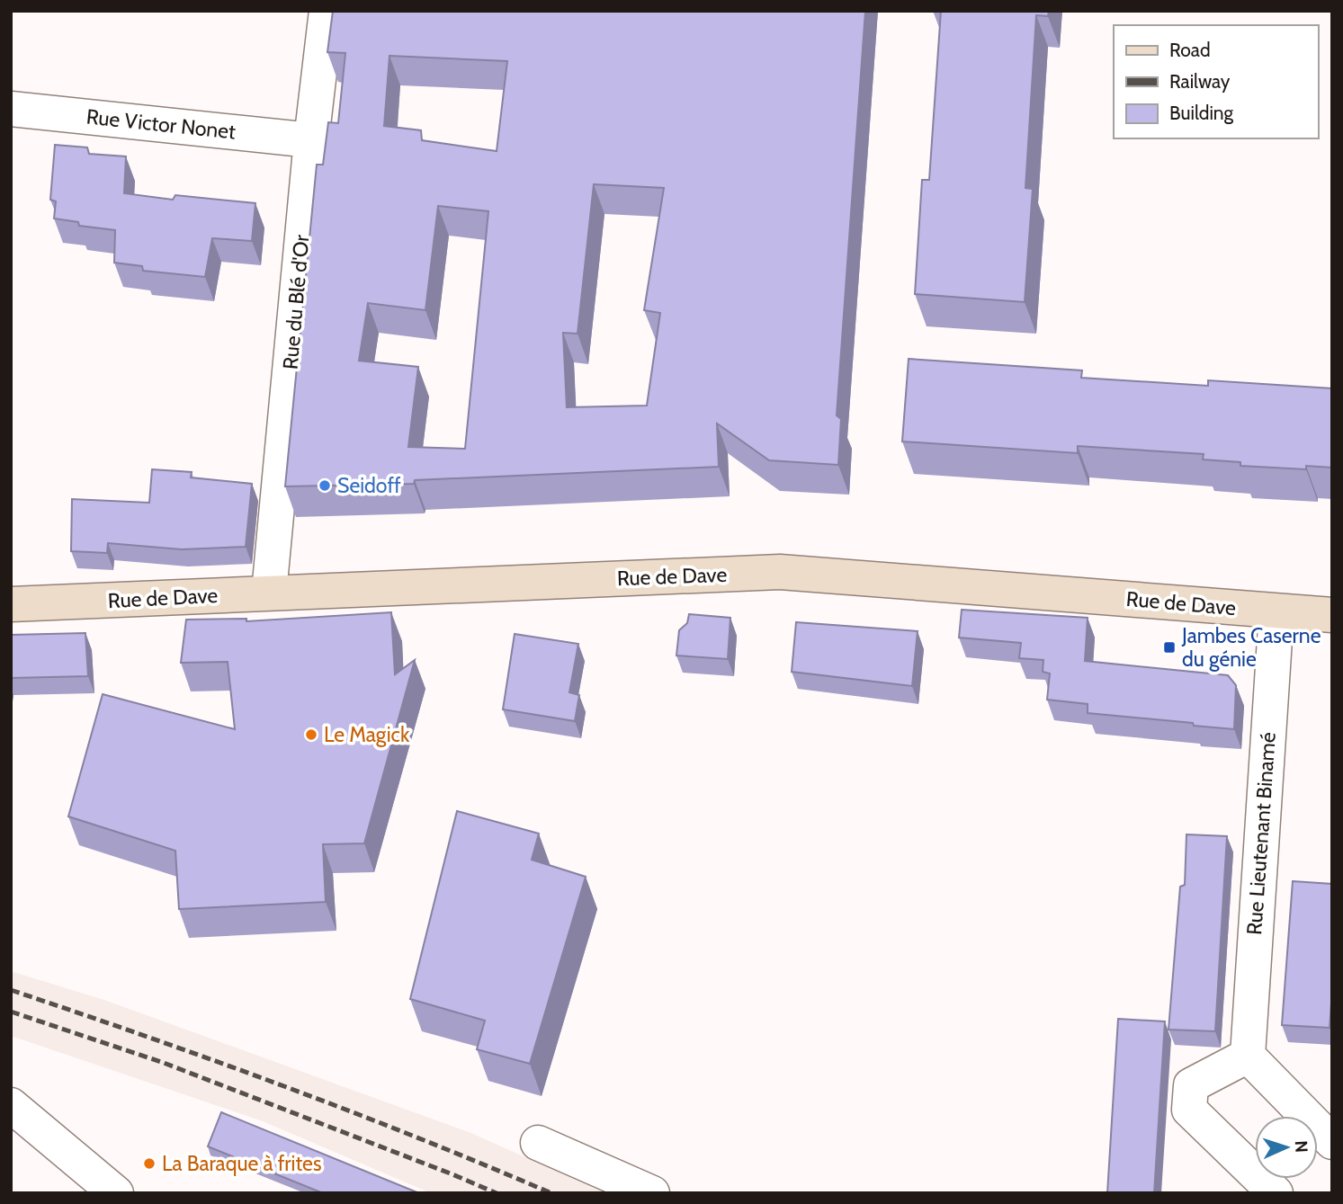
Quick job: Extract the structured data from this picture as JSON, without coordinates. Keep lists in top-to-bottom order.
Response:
{
  "streets": {
    "main road": ["Rue de Dave"],
    "street": ["Rue Victor Nonet", "Rue du Blé d'Or", "Rue Lieutenant Binamé"]
  },
  "crossings": [
    ["Rue Victor Nonet", "Rue du Blé d'Or"],
    ["Rue du Blé d'Or", "Rue de Dave"],
    ["Rue de Dave", "Rue Lieutenant Binamé"]
  ],
  "places": {
    "other": ["Seidoff", "Le Magick", "La Baraque à frites"],
    "transit": ["Jambes Caserne du génie"]
  },
  "legend": ["Road", "Railway", "Building"],
  "north": "right"
}
